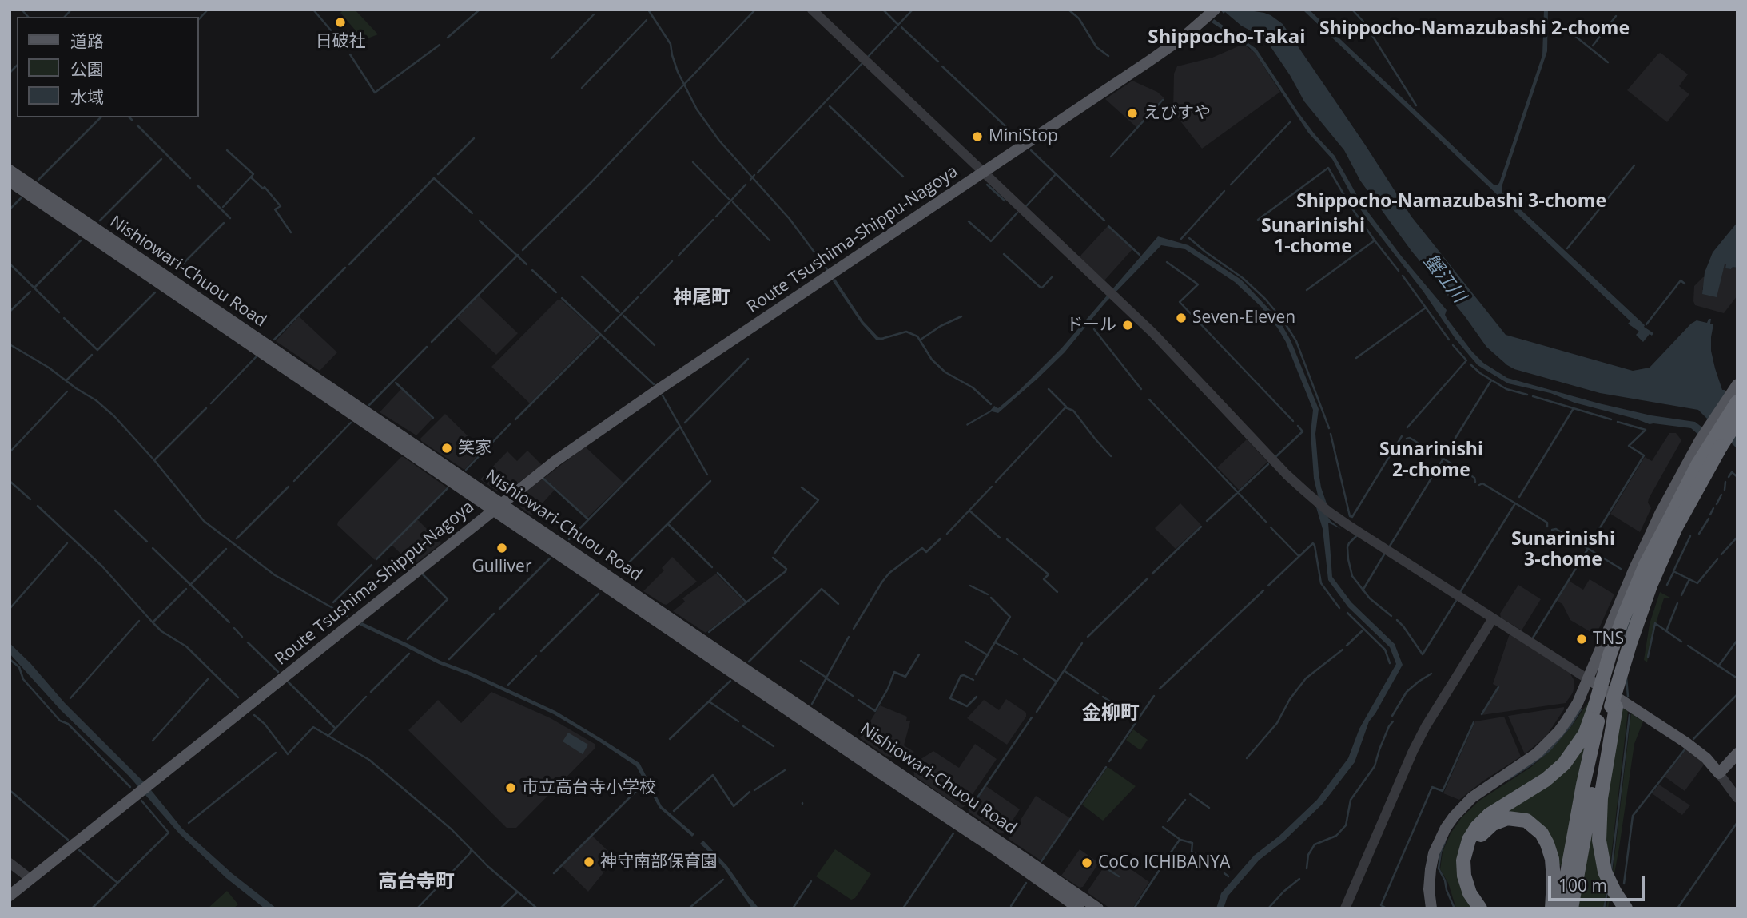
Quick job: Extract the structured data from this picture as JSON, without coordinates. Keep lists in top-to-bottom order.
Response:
{
  "streets": {
    "main road": ["Route Tsushima-Shippu-Nagoya", "Nishiowari-Chuou Road"]
  },
  "crossings": [
    ["Route Tsushima-Shippu-Nagoya", "Nishiowari-Chuou Road"]
  ],
  "districts": [
    "Shippocho-Namazubashi 2-chome",
    "Shippocho-Takai",
    "Shippocho-Namazubashi 3-chome",
    "Sunarinishi 1-chome",
    "神尾町",
    "Sunarinishi 2-chome",
    "Sunarinishi 3-chome",
    "金柳町",
    "高台寺町"
  ],
  "water": ["蟹江川"],
  "places": [
    "日破社",
    "えびすや",
    "MiniStop",
    "Seven-Eleven",
    "ドール",
    "笑家",
    "Gulliver",
    "TNS",
    "市立高台寺小学校",
    "神守南部保育園",
    "CoCo ICHIBANYA"
  ],
  "legend": ["道路", "公園", "水域"],
  "scale_bar": "100 m"
}
